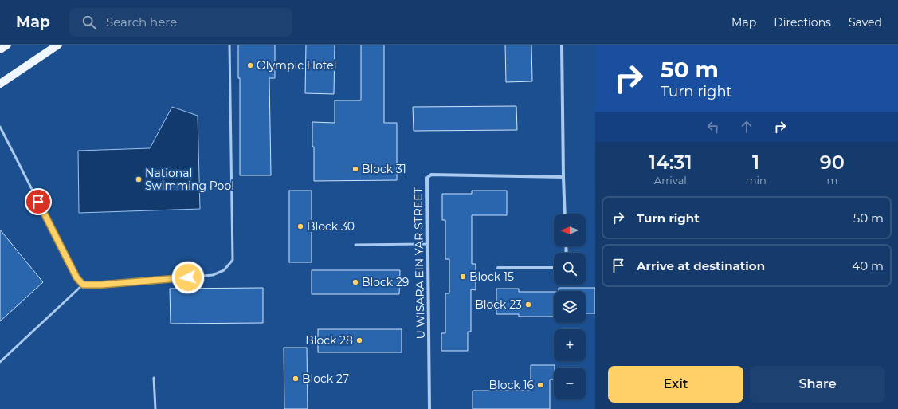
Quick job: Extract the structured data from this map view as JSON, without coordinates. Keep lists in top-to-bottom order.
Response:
{
  "streets": {
    "street": ["U WISARA EIN YAR STREET"]
  },
  "places": [
    "Olympic Hotel",
    "Block 31",
    "National Swimming Pool",
    "Block 30",
    "Block 15",
    "Block 29",
    "Block 23",
    "Block 28",
    "Block 27",
    "Block 16"
  ],
  "north": "left",
  "page": {
    "header": "Map",
    "search": "Search here",
    "nav": ["Map", "Directions", "Saved"],
    "turn": ["50 m", "Turn right"],
    "eta": [
      "14:31",
      "Arrival",
      "1",
      "min",
      "90",
      "m"
    ],
    "list": [
      {
        "name": "Turn right",
        "value": "50 m"
      },
      {
        "name": "Arrive at destination",
        "value": "40 m"
      }
    ],
    "map_buttons": ["+", "−"],
    "buttons": ["Exit", "Share"]
  }
}
